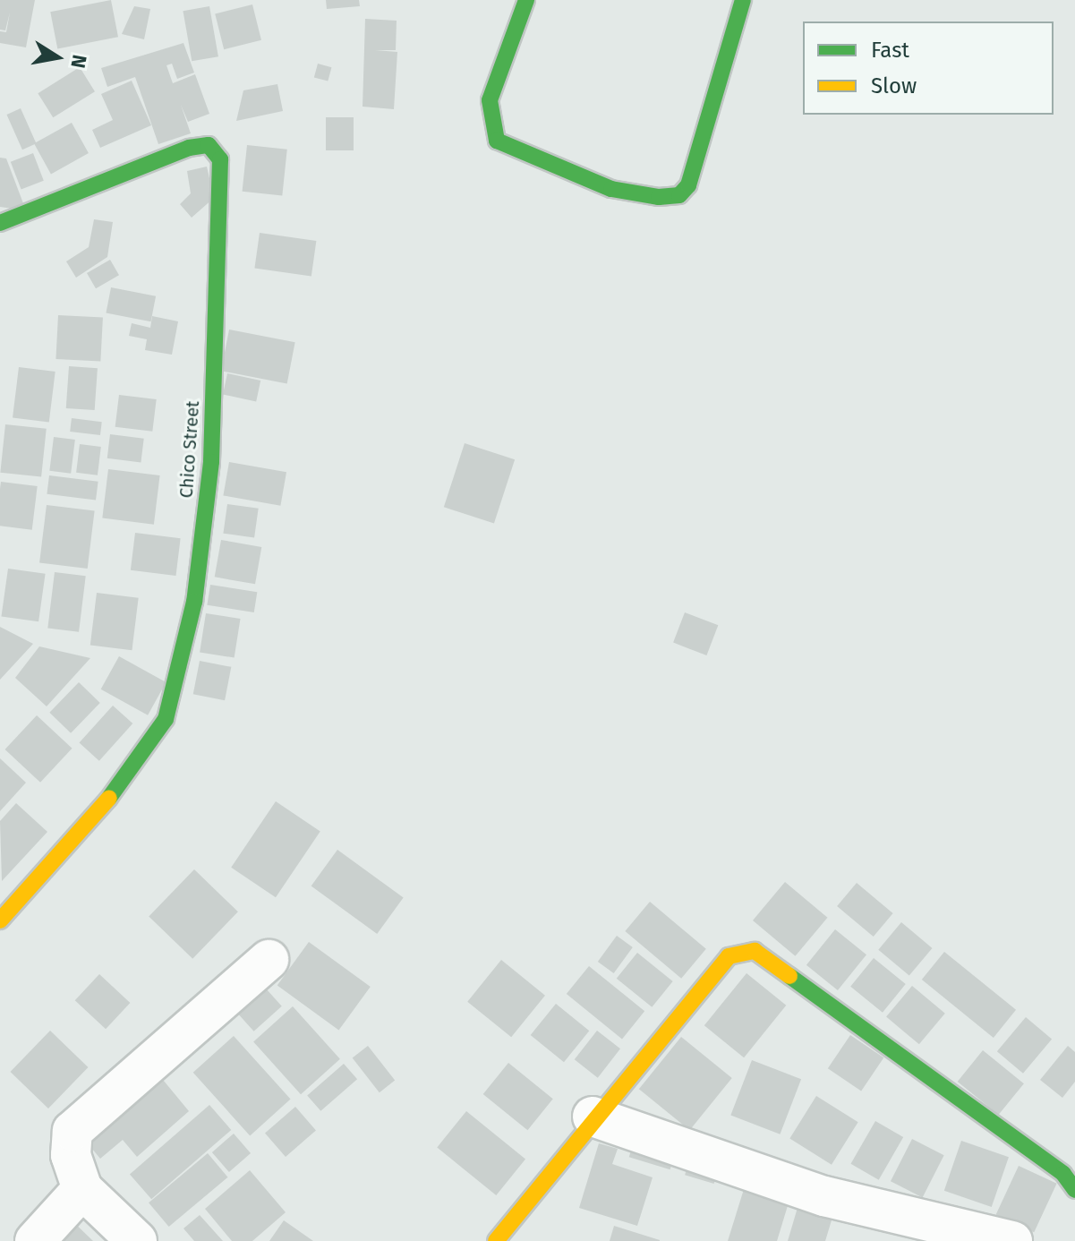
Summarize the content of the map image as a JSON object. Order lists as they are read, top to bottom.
{
  "streets": {
    "street": ["Chico Street"]
  },
  "legend": ["Fast", "Slow"],
  "north": "right"
}
